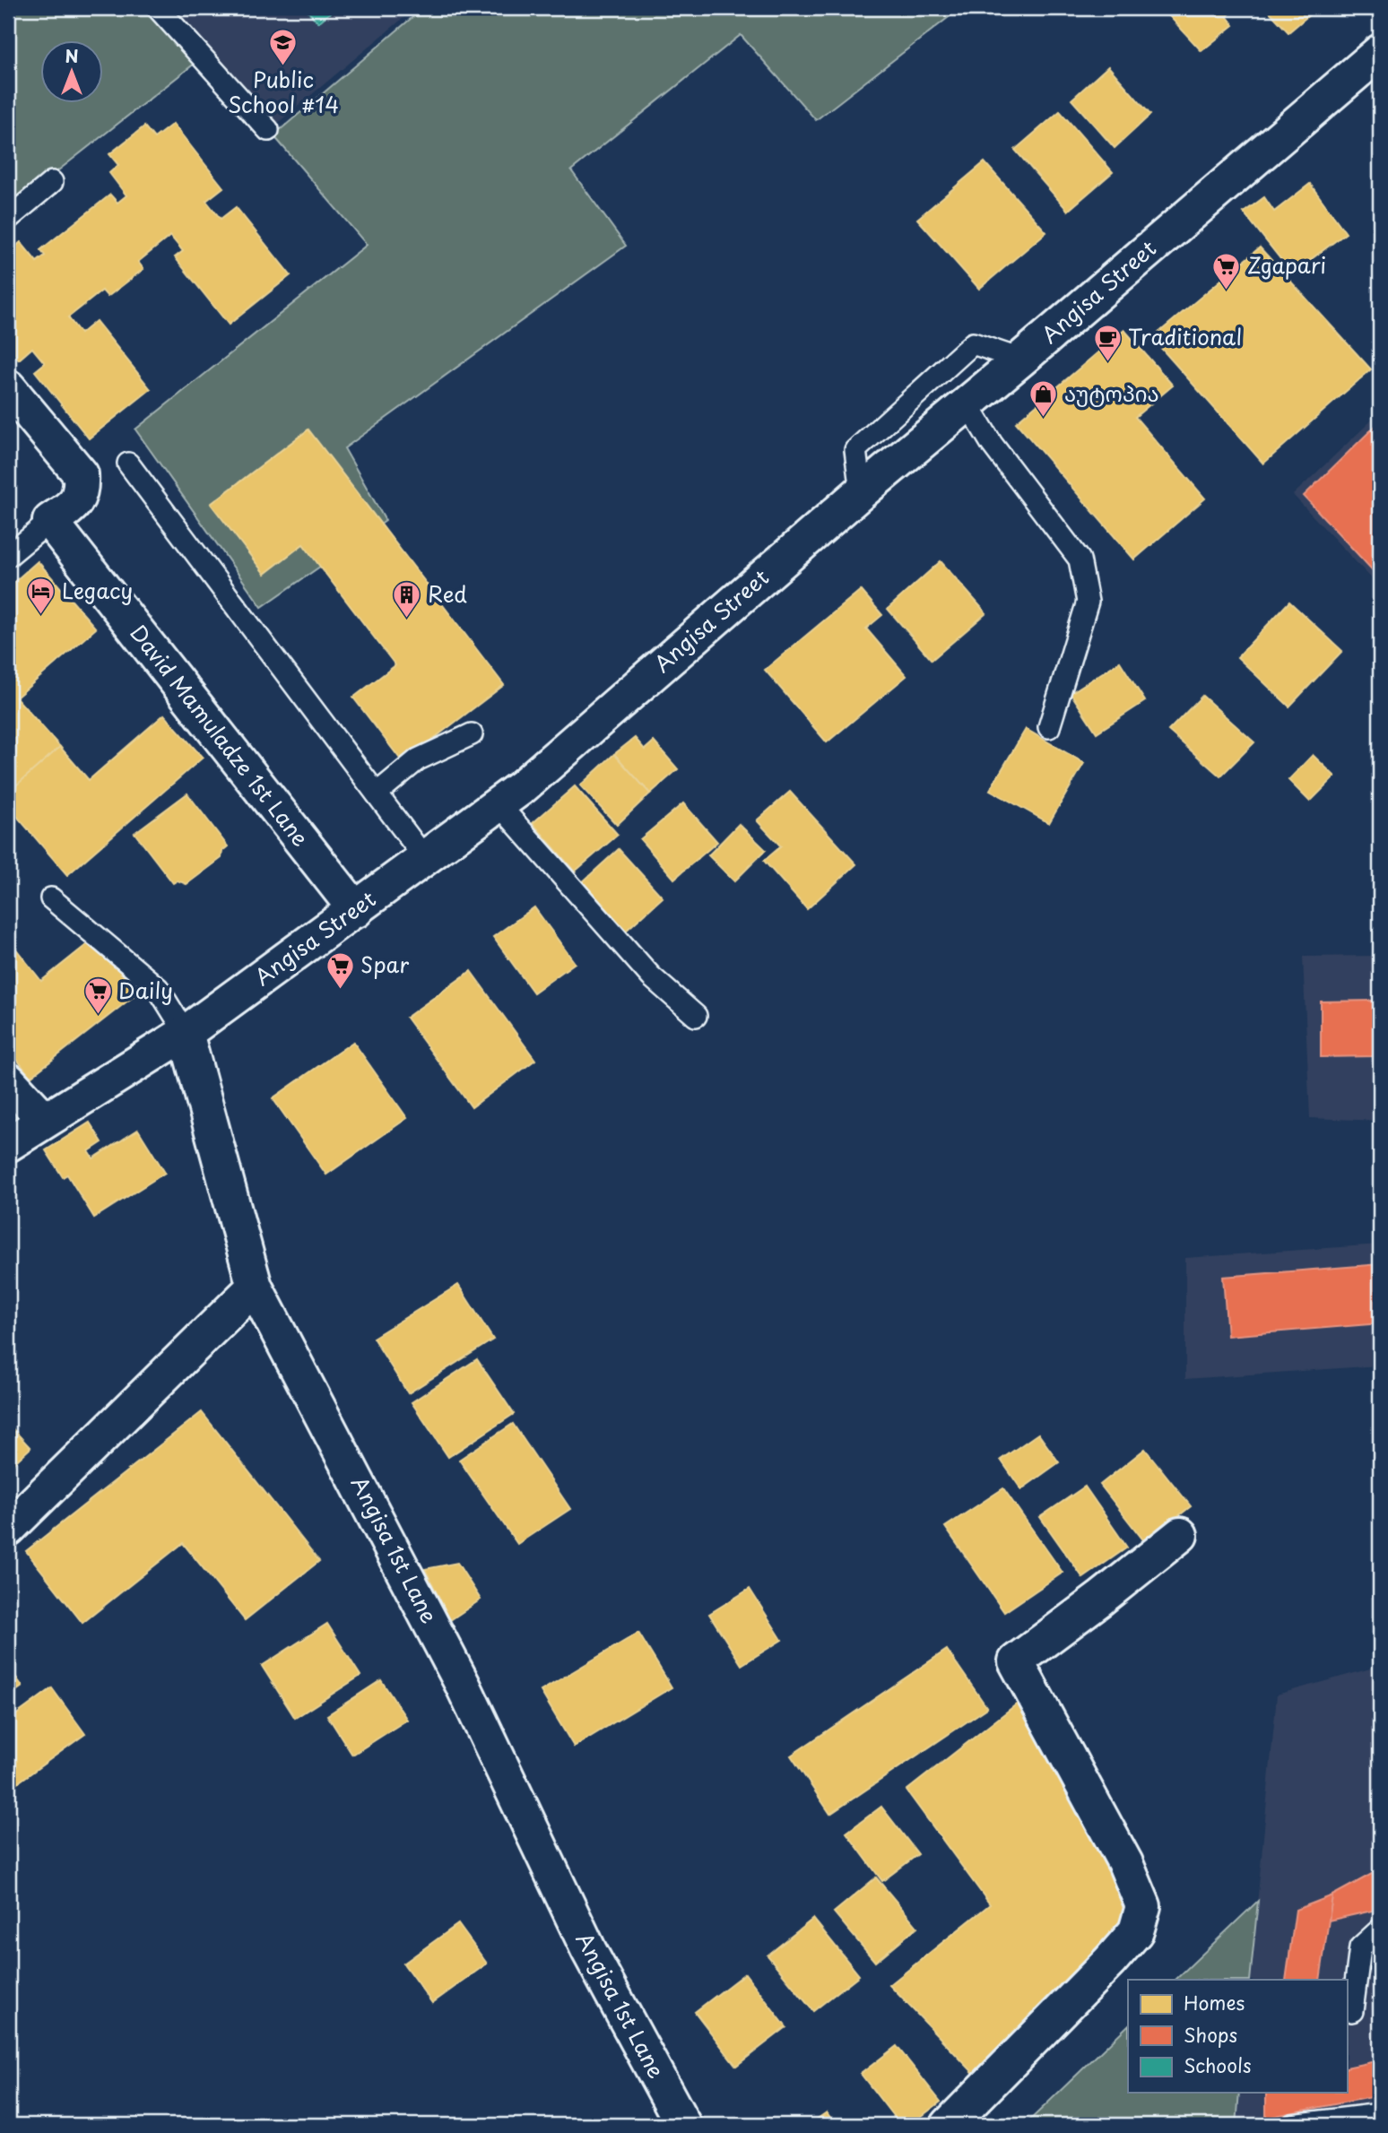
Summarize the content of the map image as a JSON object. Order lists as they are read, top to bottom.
{
  "streets": {
    "street": ["Angisa Street", "David Mamuladze 1st Lane", "Angisa 1st Lane"]
  },
  "crossings": [
    ["Angisa Street", "David Mamuladze 1st Lane"],
    ["Angisa Street", "Angisa 1st Lane"]
  ],
  "places": {
    "school or university": ["Public School #14"],
    "supermarket": ["Zgapari", "Spar", "Daily"],
    "cafe": ["Traditional"],
    "shop": ["აუტოპია"],
    "hotel": ["Legacy"],
    "building": ["Red"]
  },
  "legend": ["Homes", "Shops", "Schools"],
  "north": "top"
}
